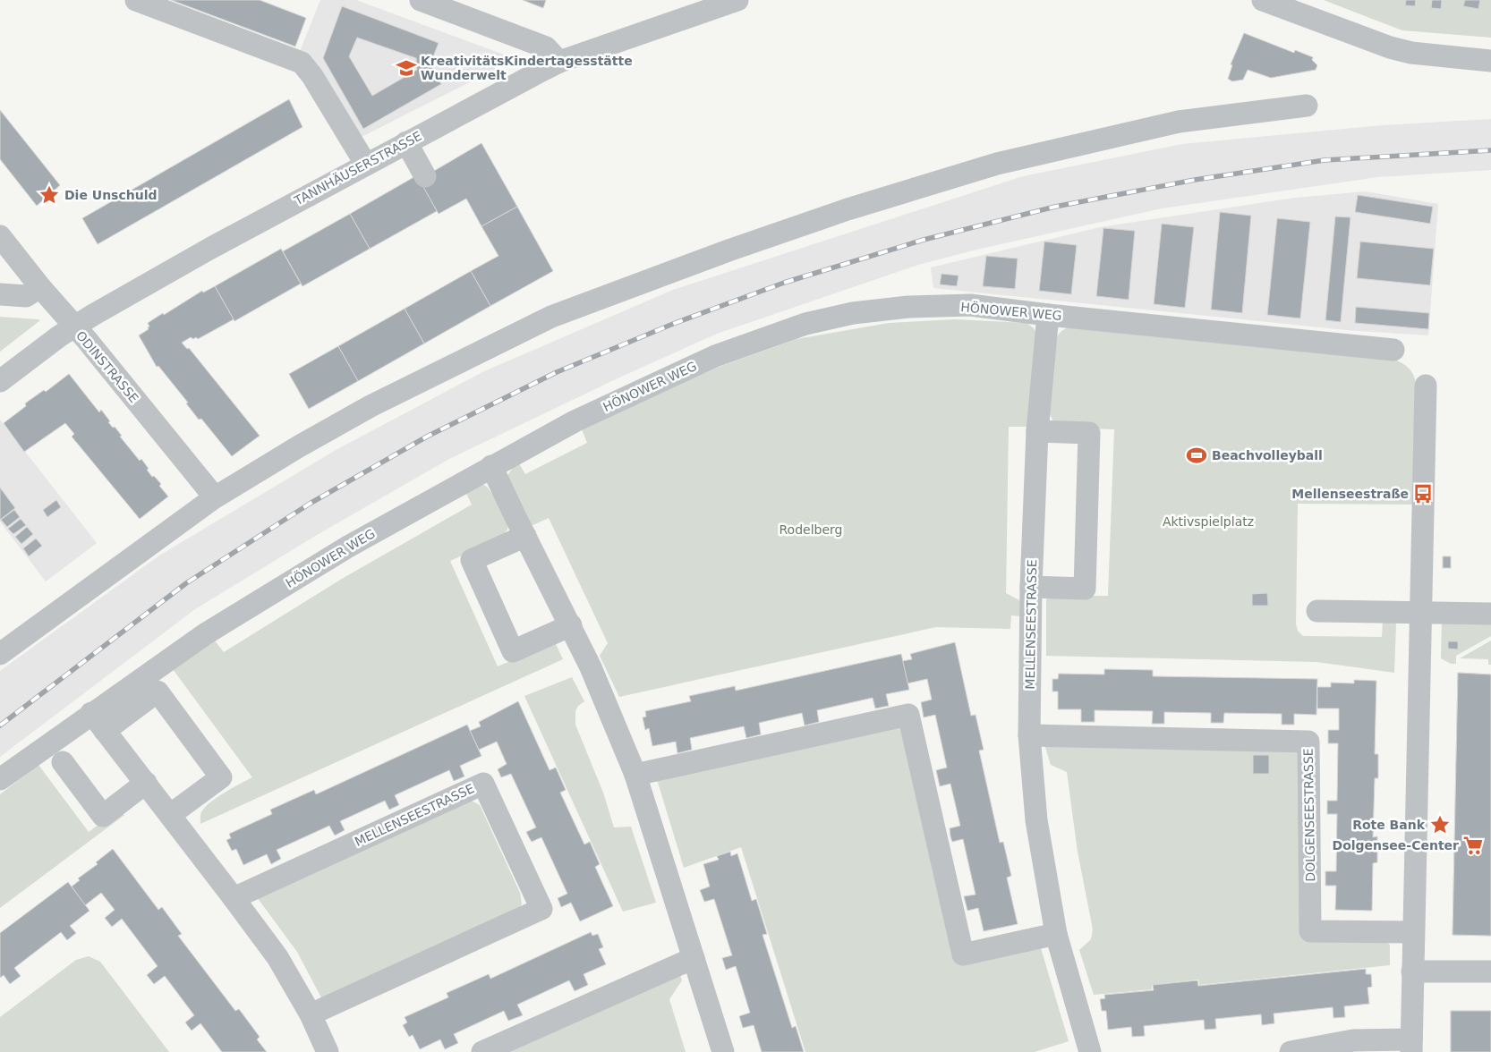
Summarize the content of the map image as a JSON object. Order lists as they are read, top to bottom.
{
  "streets": {
    "street": [
      "TANNHÄUSERSTRASSE",
      "HÖNOWER WEG",
      "ODINSTRASSE",
      "MELLENSEESTRASSE",
      "DOLGENSEESTRASSE"
    ]
  },
  "crossings": [
    ["TANNHÄUSERSTRASSE", "ODINSTRASSE"],
    ["HÖNOWER WEG", "MELLENSEESTRASSE"],
    ["MELLENSEESTRASSE", "DOLGENSEESTRASSE"]
  ],
  "parks": ["Aktivspielplatz", "Rodelberg"],
  "places": {
    "school or university": ["KreativitätsKindertagesstätte Wunderwelt"],
    "place": ["Die Unschuld", "Rote Bank"],
    "sports": ["Beachvolleyball"],
    "bus stop": ["Mellenseestraße"],
    "supermarket": ["Dolgensee-Center"]
  }
}
